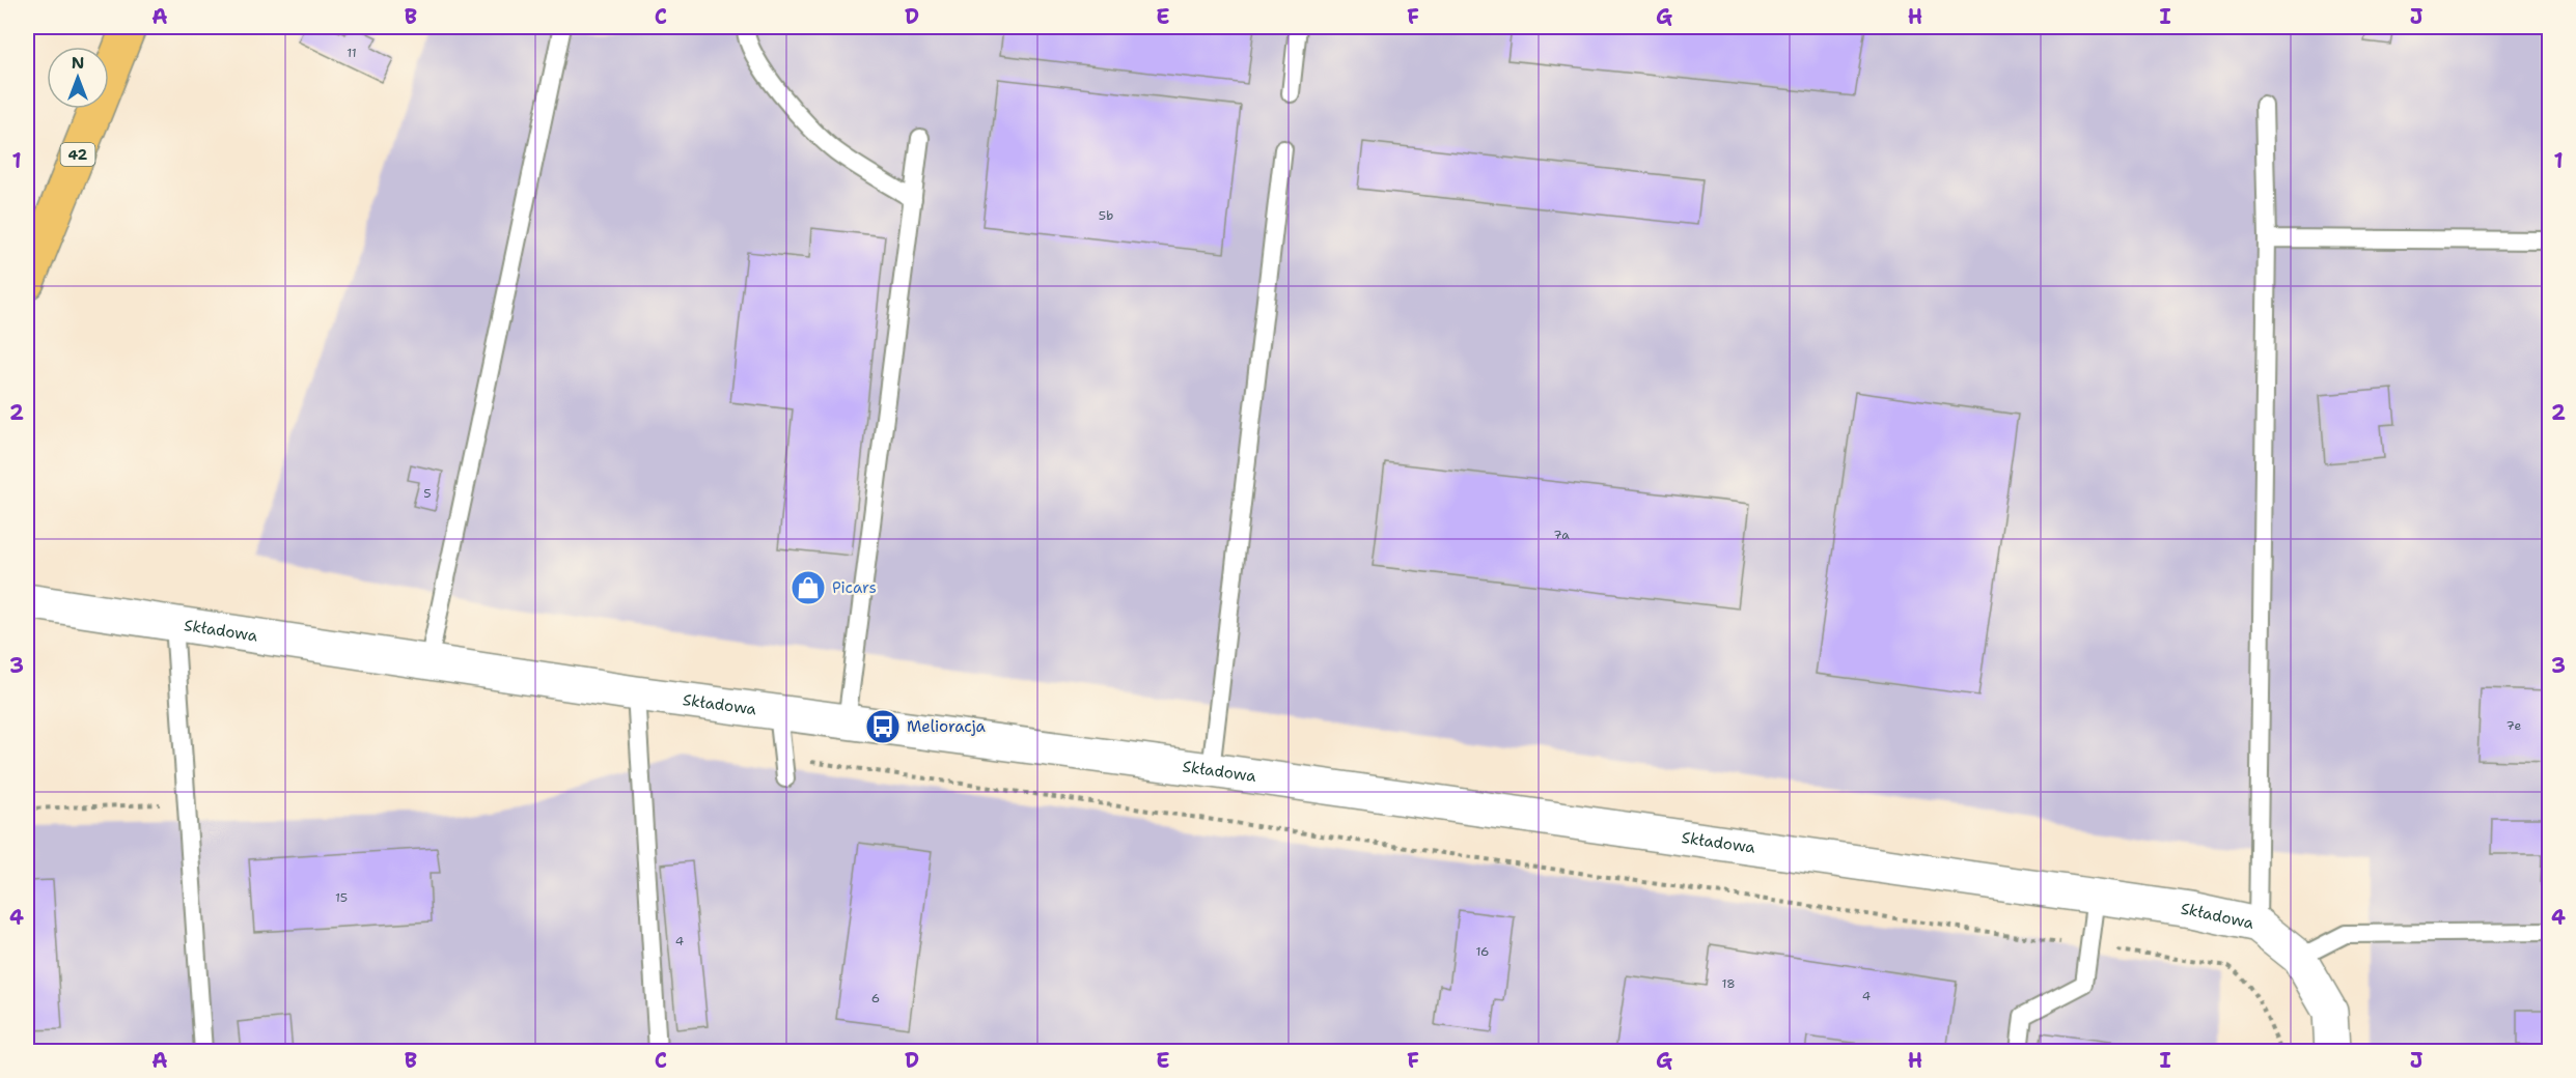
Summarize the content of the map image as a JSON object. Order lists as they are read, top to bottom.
{
  "streets": {
    "main road": ["42"],
    "street": ["Składowa"]
  },
  "places": {
    "shop": ["Picars"],
    "bus stop": ["Melioracja"]
  },
  "house_numbers": [
    "11",
    "5b",
    "5",
    "7a",
    "7e",
    "15",
    "4",
    "16",
    "18",
    "4",
    "6"
  ],
  "north": "top",
  "grid": {
    "columns": [
      "A",
      "B",
      "C",
      "D",
      "E",
      "F",
      "G",
      "H",
      "I",
      "J"
    ],
    "rows": [
      "1",
      "2",
      "3",
      "4"
    ]
  }
}
